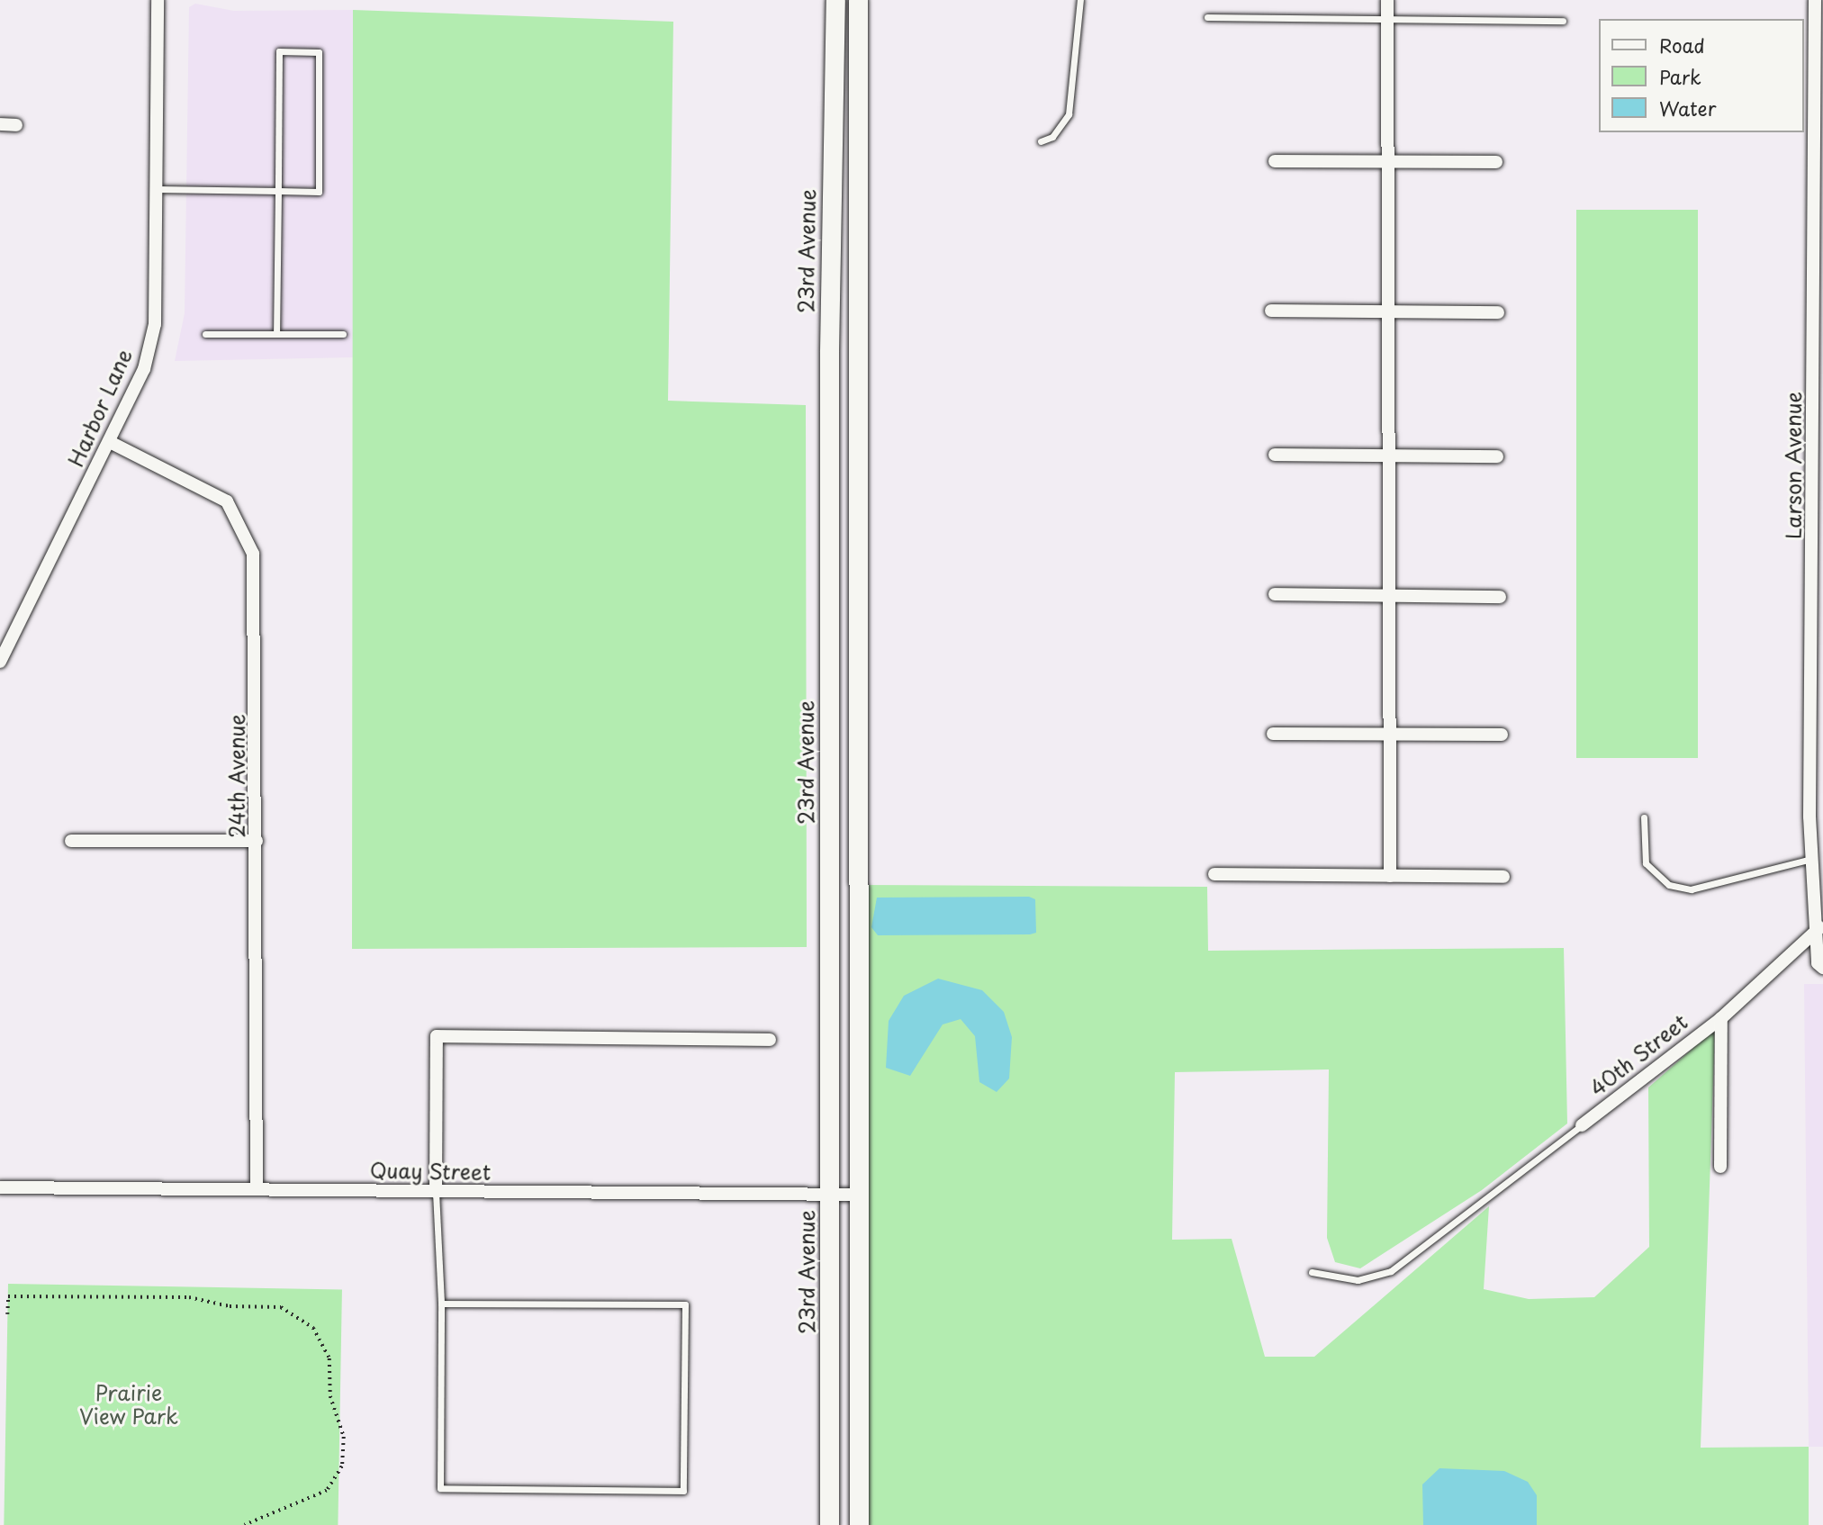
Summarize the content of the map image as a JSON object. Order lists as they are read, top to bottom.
{
  "streets": {
    "main road": ["23rd Avenue"],
    "street": [
      "Harbor Lane",
      "Larson Avenue",
      "24th Avenue",
      "40th Street",
      "Quay Street"
    ]
  },
  "crossings": [
    ["23rd Avenue", "Quay Street"],
    ["Harbor Lane", "24th Avenue"],
    ["Larson Avenue", "40th Street"],
    ["24th Avenue", "Quay Street"]
  ],
  "parks": ["Prairie View Park"],
  "legend": ["Road", "Park", "Water"]
}
